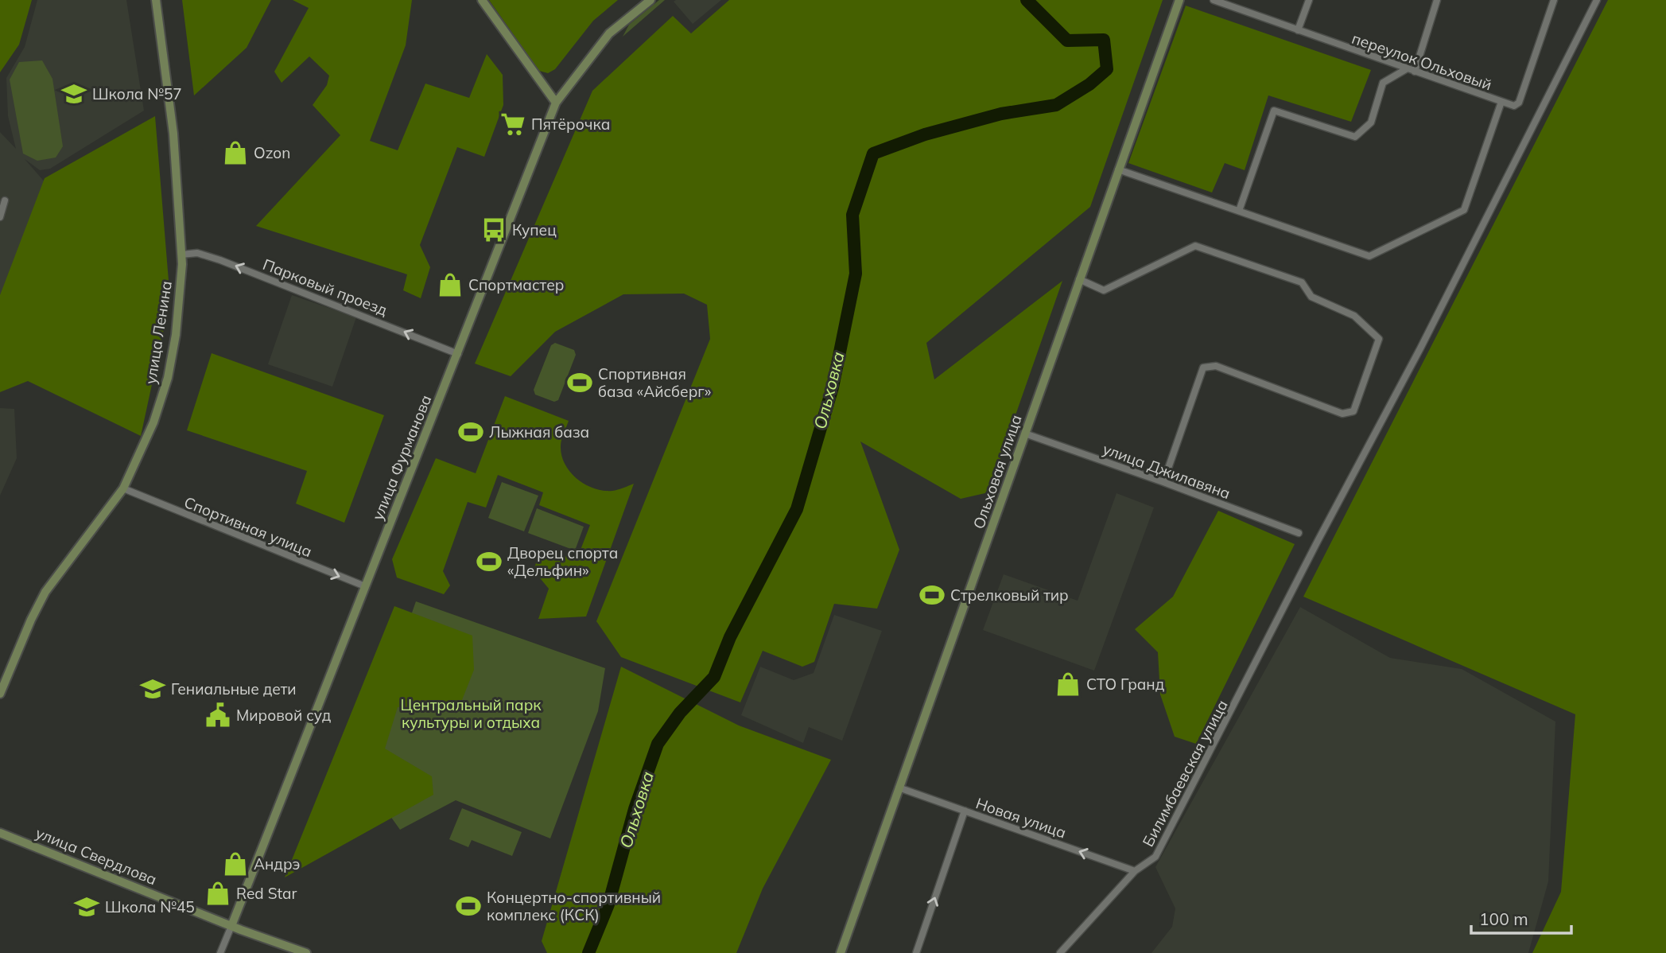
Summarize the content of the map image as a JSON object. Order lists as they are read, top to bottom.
{
  "streets": {
    "main road": [
      "улица Ленина",
      "улица Фурманова",
      "Ольховая улица",
      "улица Свердлова"
    ],
    "street": [
      "переулок Ольховый",
      "Парковый проезд",
      "улица Джилавяна",
      "Спортивная улица",
      "Билимбаевская улица",
      "Новая улица"
    ]
  },
  "crossings": [
    ["Парковый проезд", "улица Ленина"],
    ["Парковый проезд", "улица Фурманова"],
    ["улица Ленина", "Спортивная улица"],
    ["улица Фурманова", "Спортивная улица"],
    ["улица Фурманова", "улица Свердлова"],
    ["улица Джилавяна", "Ольховая улица"],
    ["Ольховая улица", "Новая улица"],
    ["Билимбаевская улица", "Новая улица"]
  ],
  "one_way": ["Парковый проезд", "Спортивная улица", "Новая улица"],
  "water": ["Ольховка"],
  "parks": ["Центральный парк культуры и отдыха"],
  "places": {
    "school or university": ["Школа №57", "Гениальные дети", "Школа №45"],
    "supermarket": ["Пятёрочка"],
    "shop": [
      "Ozon",
      "Спортмастер",
      "СТО Гранд",
      "Андрэ",
      "Red Star"
    ],
    "bus stop": ["Купец"],
    "sports": [
      "Спортивная база «Айсберг»",
      "Лыжная база",
      "Дворец спорта «Дельфин»",
      "Стрелковый тир",
      "Концертно-спортивный комплекс (КСК)"
    ],
    "public building": ["Мировой суд"]
  },
  "scale_bar": "100 m"
}
